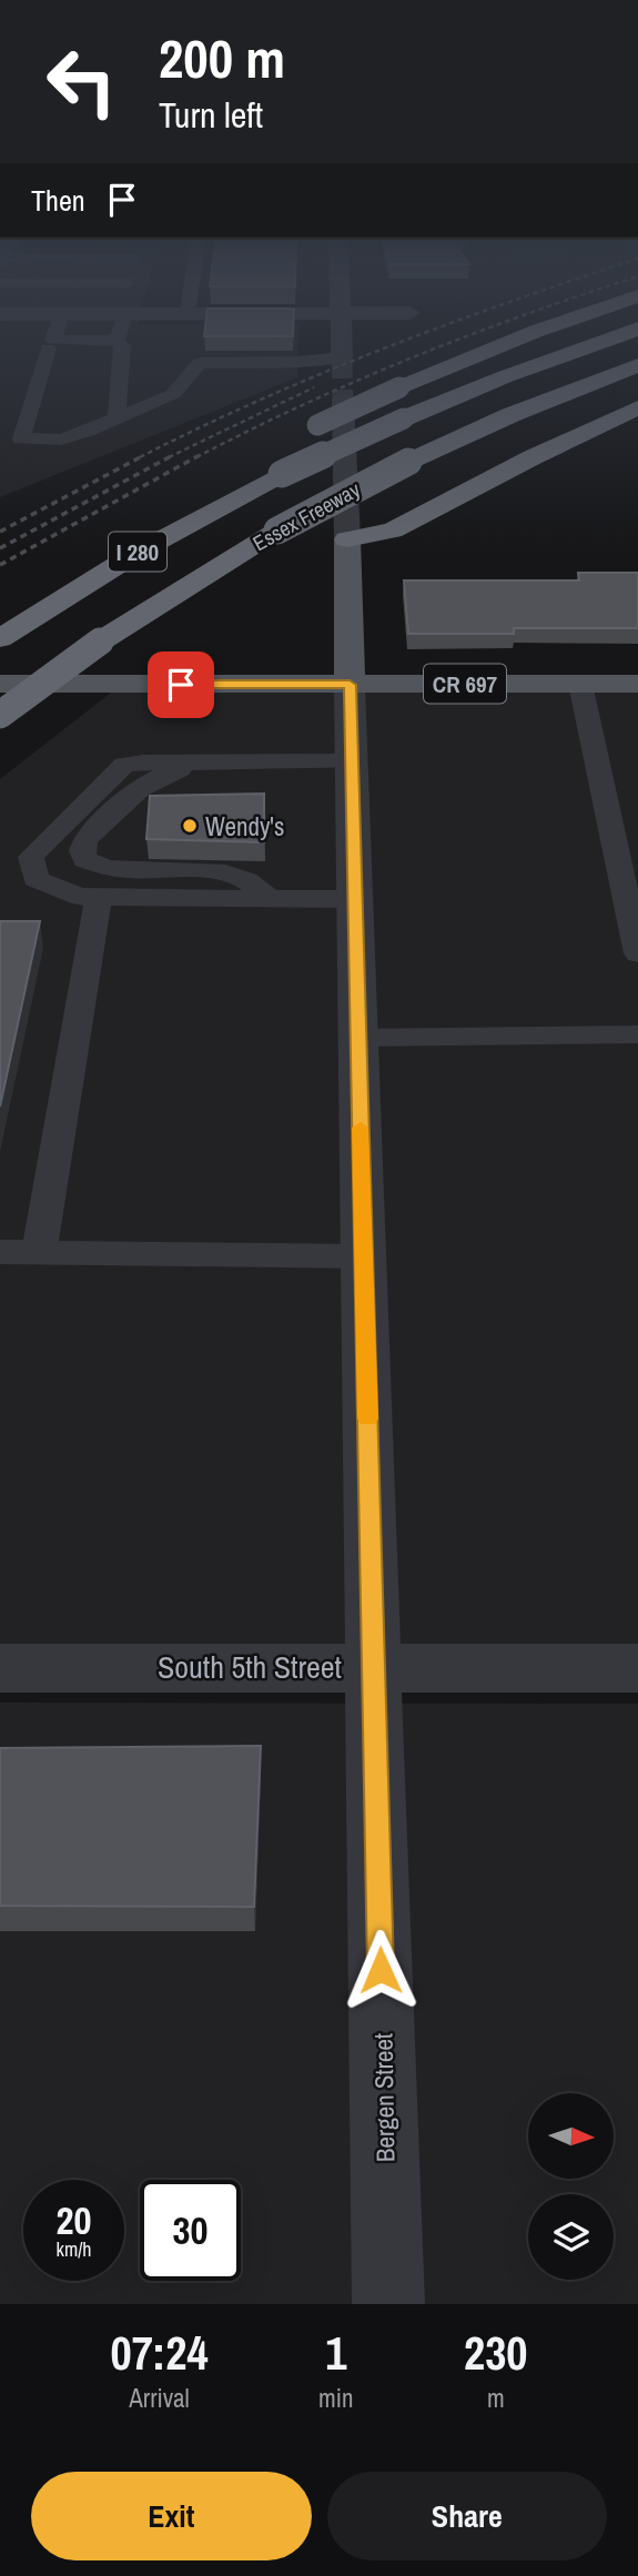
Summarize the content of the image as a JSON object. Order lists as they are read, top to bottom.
{
  "streets": {
    "highway": ["Essex Freeway", "I 280"],
    "main road": ["CR 697", "Bergen Street"],
    "street": ["South 5th Street"]
  },
  "crossings": [
    ["CR 697", "Bergen Street"],
    ["South 5th Street", "Bergen Street"]
  ],
  "places": ["Wendy's"],
  "north": "right",
  "page": {
    "turn": ["200 m", "Turn left"],
    "then": "Then",
    "speed": "20 km/h",
    "limit": "30",
    "eta": [
      "07:24",
      "Arrival",
      "1",
      "min",
      "230",
      "m"
    ],
    "buttons": ["Exit", "Share"]
  }
}
